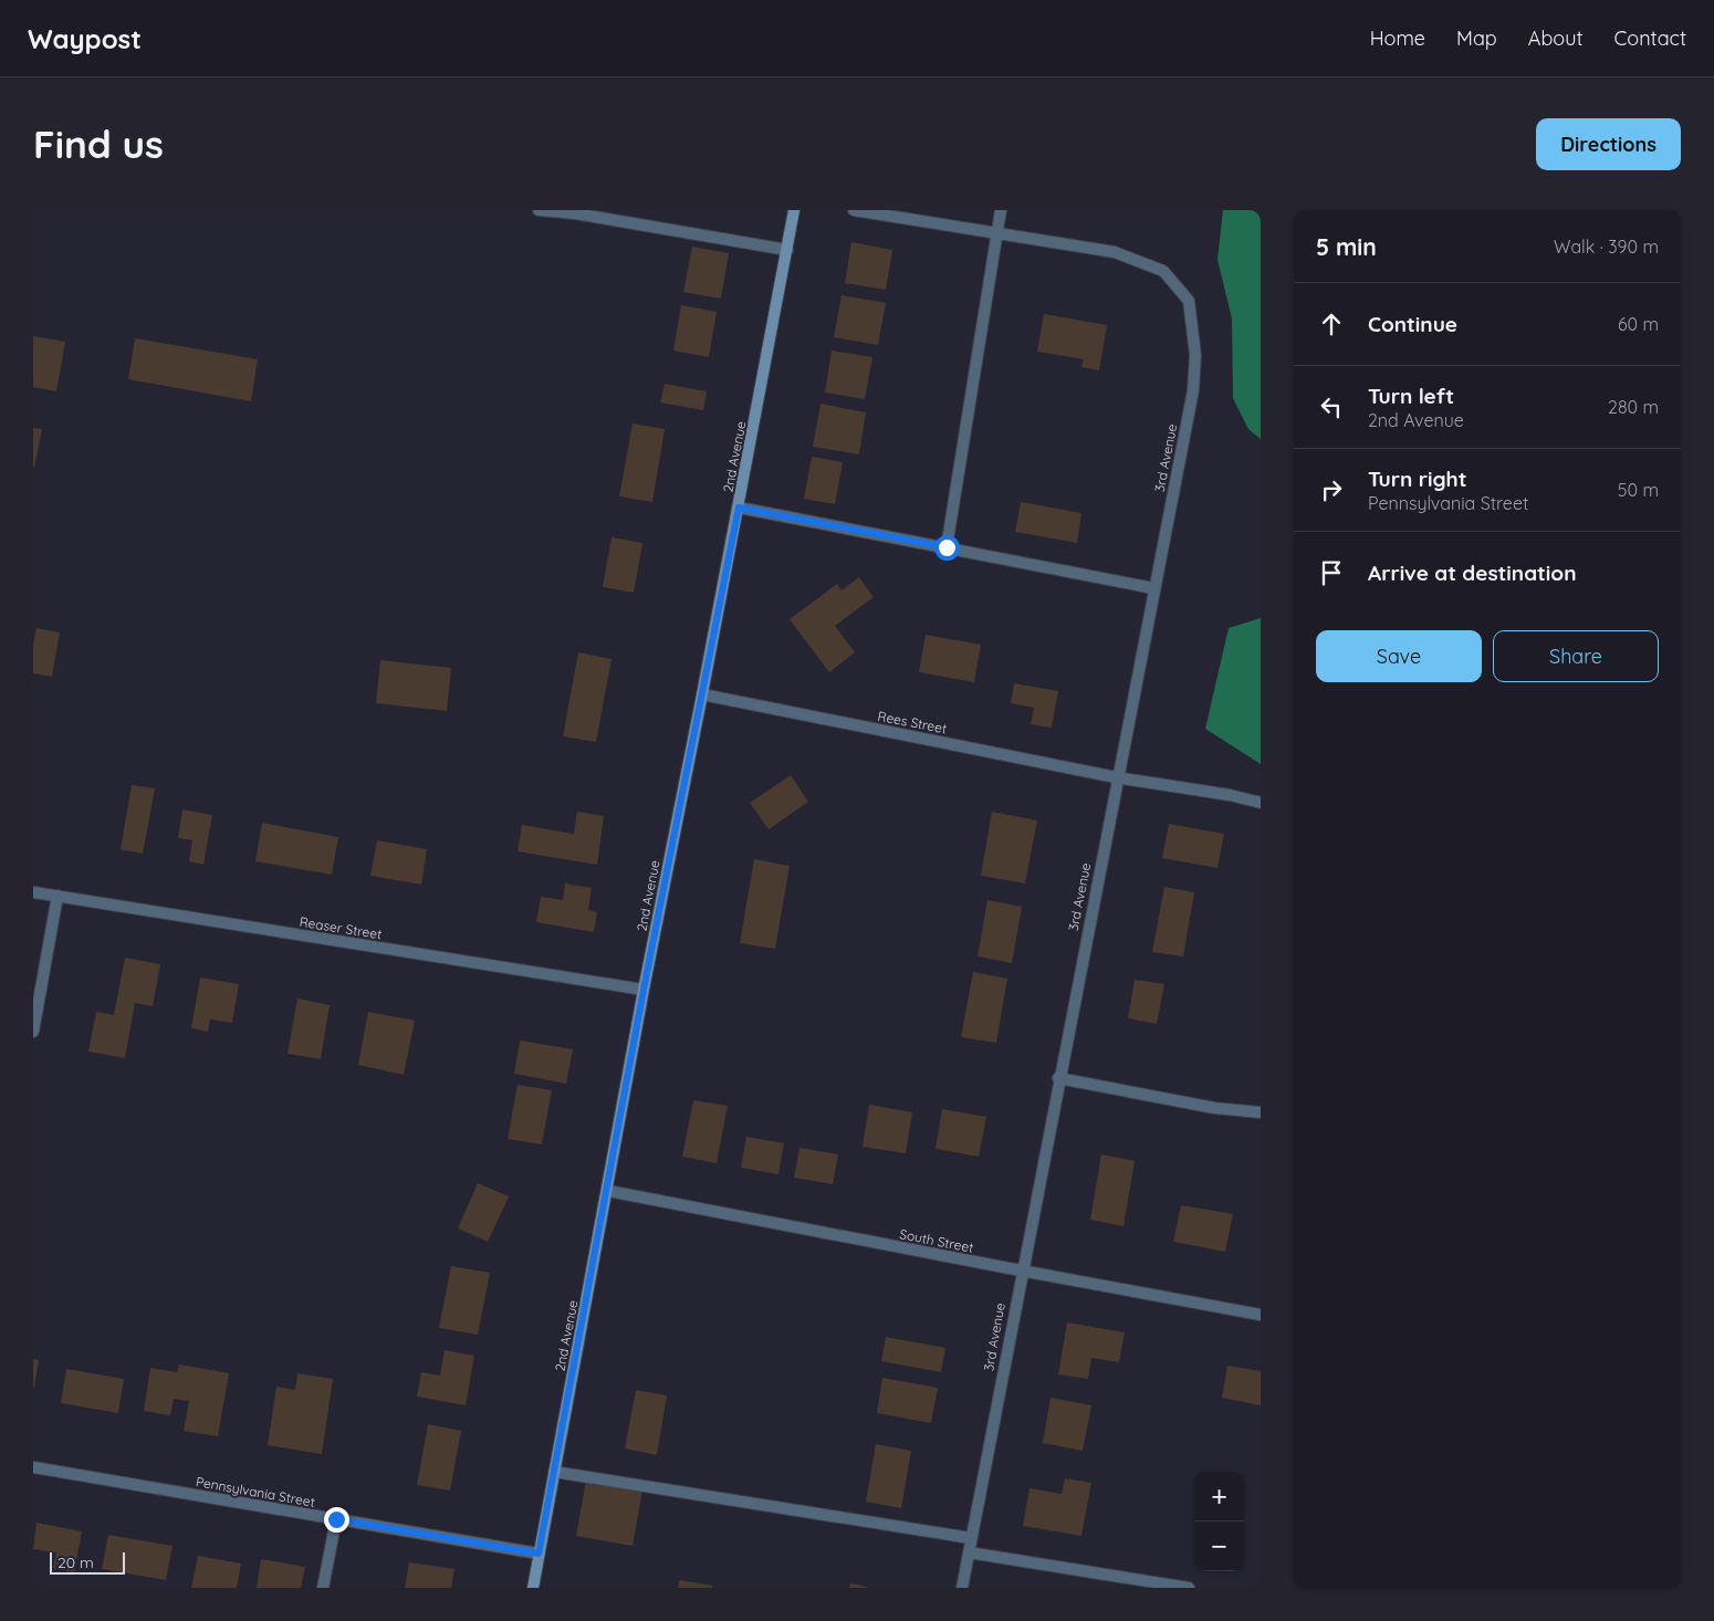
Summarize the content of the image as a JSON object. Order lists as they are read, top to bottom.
{
  "streets": {
    "street": [
      "2nd Avenue",
      "3rd Avenue",
      "Rees Street",
      "Reaser Street",
      "South Street",
      "Pennsylvania Street"
    ]
  },
  "crossings": [
    ["2nd Avenue", "Rees Street"],
    ["2nd Avenue", "Reaser Street"],
    ["2nd Avenue", "South Street"],
    ["2nd Avenue", "Pennsylvania Street"],
    ["3rd Avenue", "Rees Street"],
    ["3rd Avenue", "South Street"]
  ],
  "scale_bar": "20 m",
  "page": {
    "header": "Waypost",
    "nav": [
      "Home",
      "Map",
      "About",
      "Contact"
    ],
    "buttons": [
      "Directions",
      ["Save", "Share"]
    ],
    "title": "Find us",
    "heading": ["5 min", "Walk · 390 m"],
    "list": [
      ["Continue", "60 m"],
      ["Turn left", "2nd Avenue", "280 m"],
      ["Turn right", "Pennsylvania Street", "50 m"],
      "Arrive at destination"
    ],
    "map_buttons": ["+", "−"],
    "scale": "20 m"
  }
}
